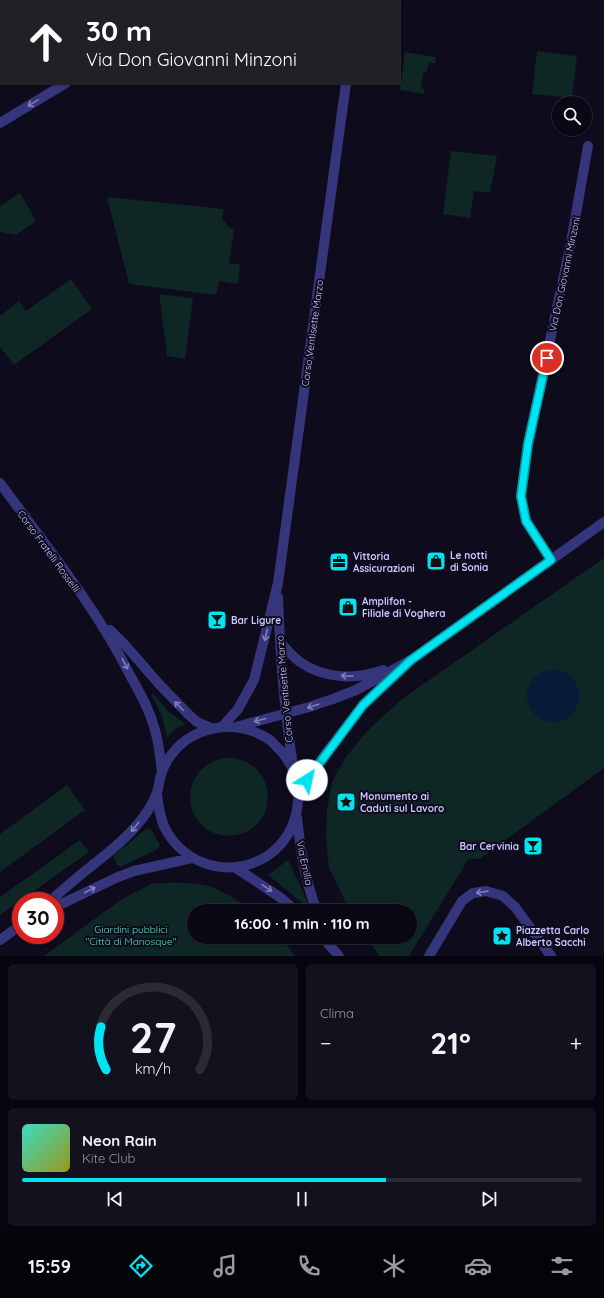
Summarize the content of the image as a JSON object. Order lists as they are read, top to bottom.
{
  "streets": {
    "street": [
      "Via Don Giovanni Minzoni",
      "Corso Ventisette Marzo",
      "Corso Fratelli Rosselli",
      "Via Emilia"
    ]
  },
  "crossings": [
    ["Corso Ventisette Marzo", "Corso Fratelli Rosselli"],
    ["Corso Ventisette Marzo", "Via Emilia"],
    ["Corso Fratelli Rosselli", "Via Emilia"]
  ],
  "parks": ["Giardini pubblici \"Città di Manosque\""],
  "places": {
    "shop": ["Le notti di Sonia", "Amplifon - Filiale di Voghera"],
    "office": ["Vittoria Assicurazioni"],
    "bar": ["Bar Ligure", "Bar Cervinia"],
    "place": ["Monumento ai Caduti sul Lavoro", "Piazzetta Carlo Alberto Sacchi"]
  },
  "page": {
    "turn": ["30 m", "Via Don Giovanni Minzoni"],
    "limit": "30",
    "trip": "16:00 · 1 min · 110 m",
    "tile": "Clima",
    "heat": ["−", "21°", "+"],
    "song": ["Neon Rain", "Kite Club"],
    "tabs": "15:59",
    "gauge": ["27", "km/h"]
  }
}
